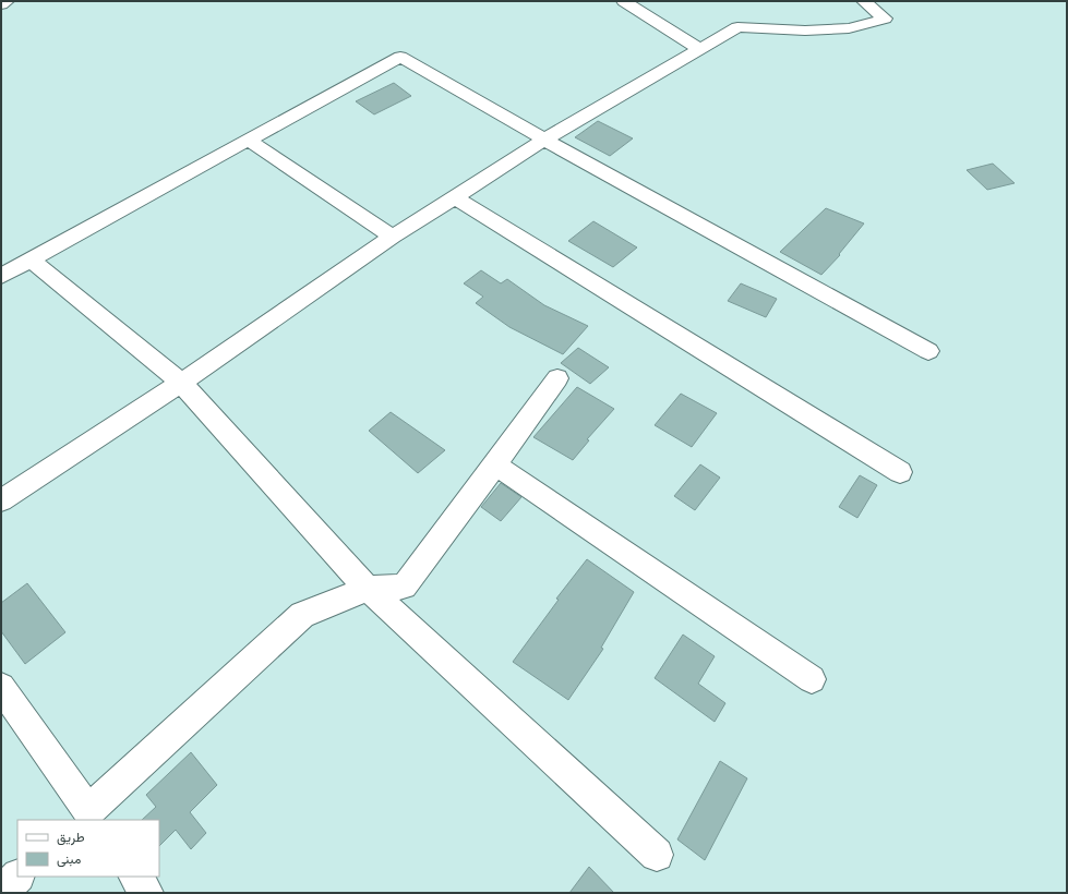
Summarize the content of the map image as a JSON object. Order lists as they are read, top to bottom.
{
  "legend": ["طريق", "مبنى"]
}
